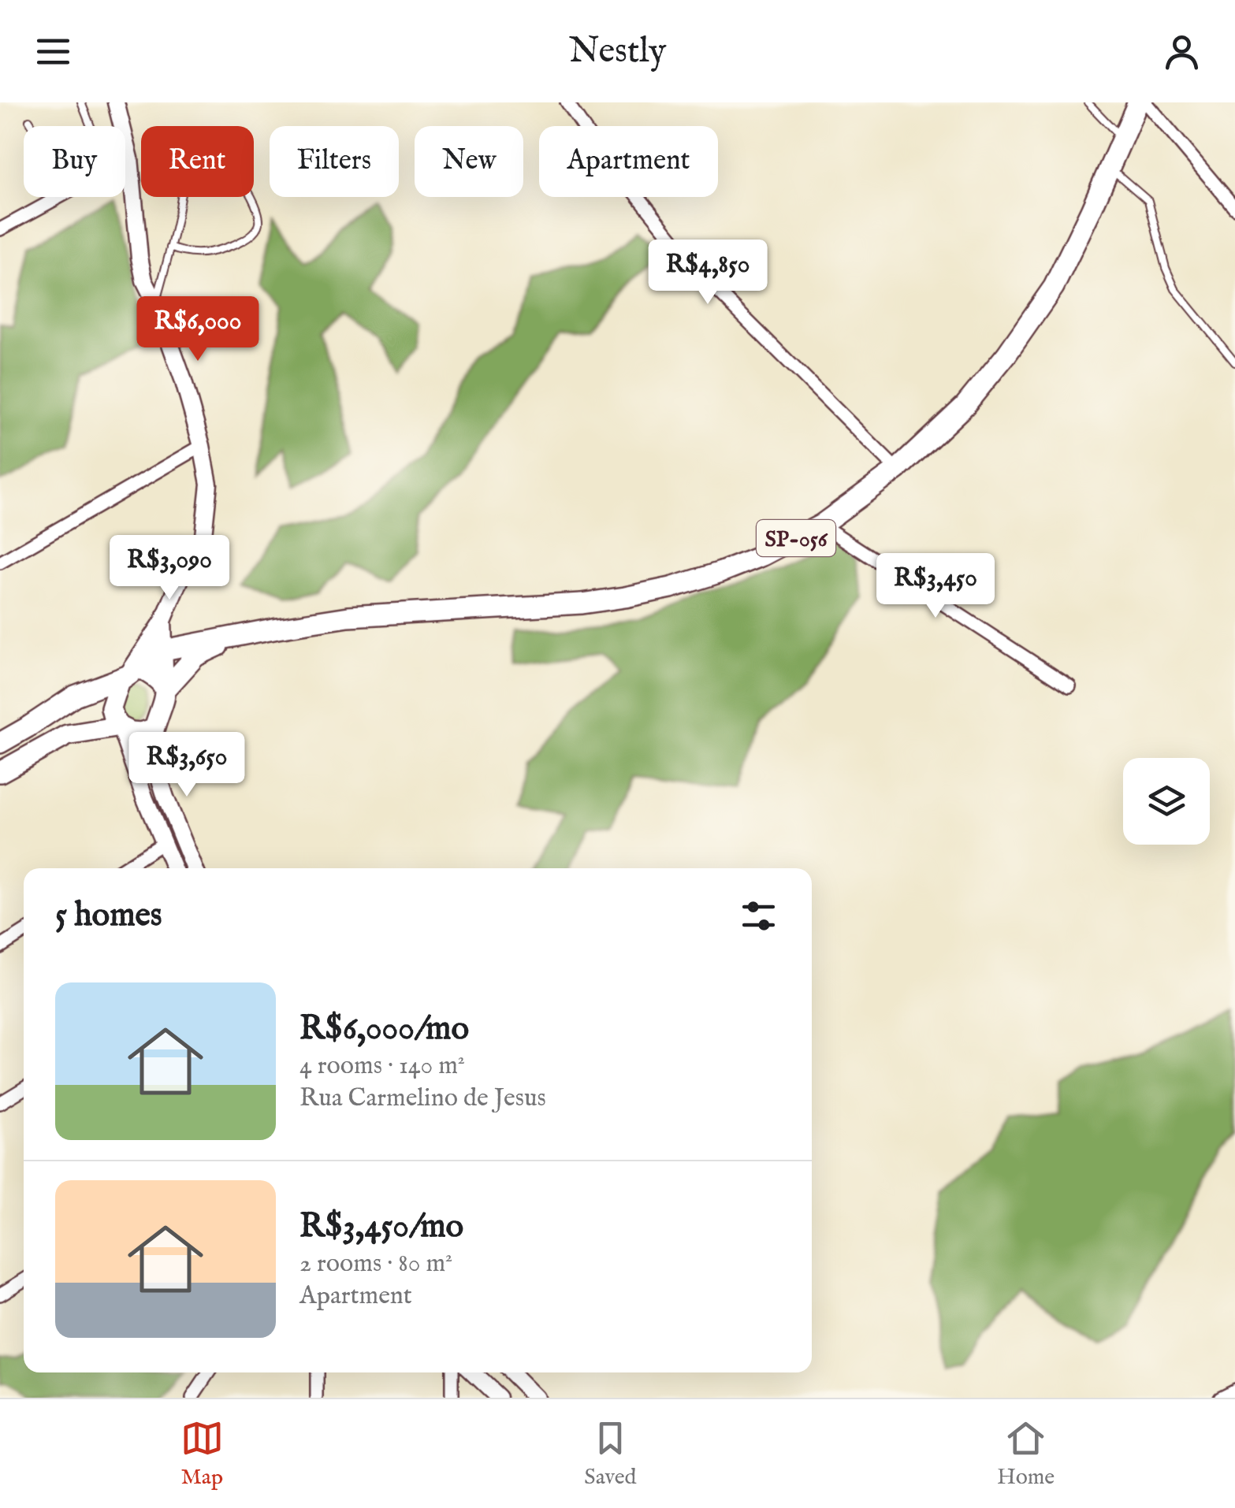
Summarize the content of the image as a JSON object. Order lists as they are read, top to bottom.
{
  "streets": {
    "main road": ["SP-056"]
  },
  "page": {
    "header": "Nestly",
    "chip": [
      "Buy",
      "Rent",
      "Filters",
      "New",
      "Apartment"
    ],
    "price": [
      "R$4,850",
      "R$6,000",
      "R$3,090",
      "R$3,450",
      "R$3,650"
    ],
    "heading": "5 homes",
    "list": [
      {
        "name": "R$6,000/mo",
        "note": "4 rooms · 140 m² · Rua Carmelino de Jesus"
      },
      {
        "name": "R$3,450/mo",
        "note": "2 rooms · 80 m² · Apartment"
      }
    ],
    "tabs": ["Map", "Saved", "Home"]
  }
}
